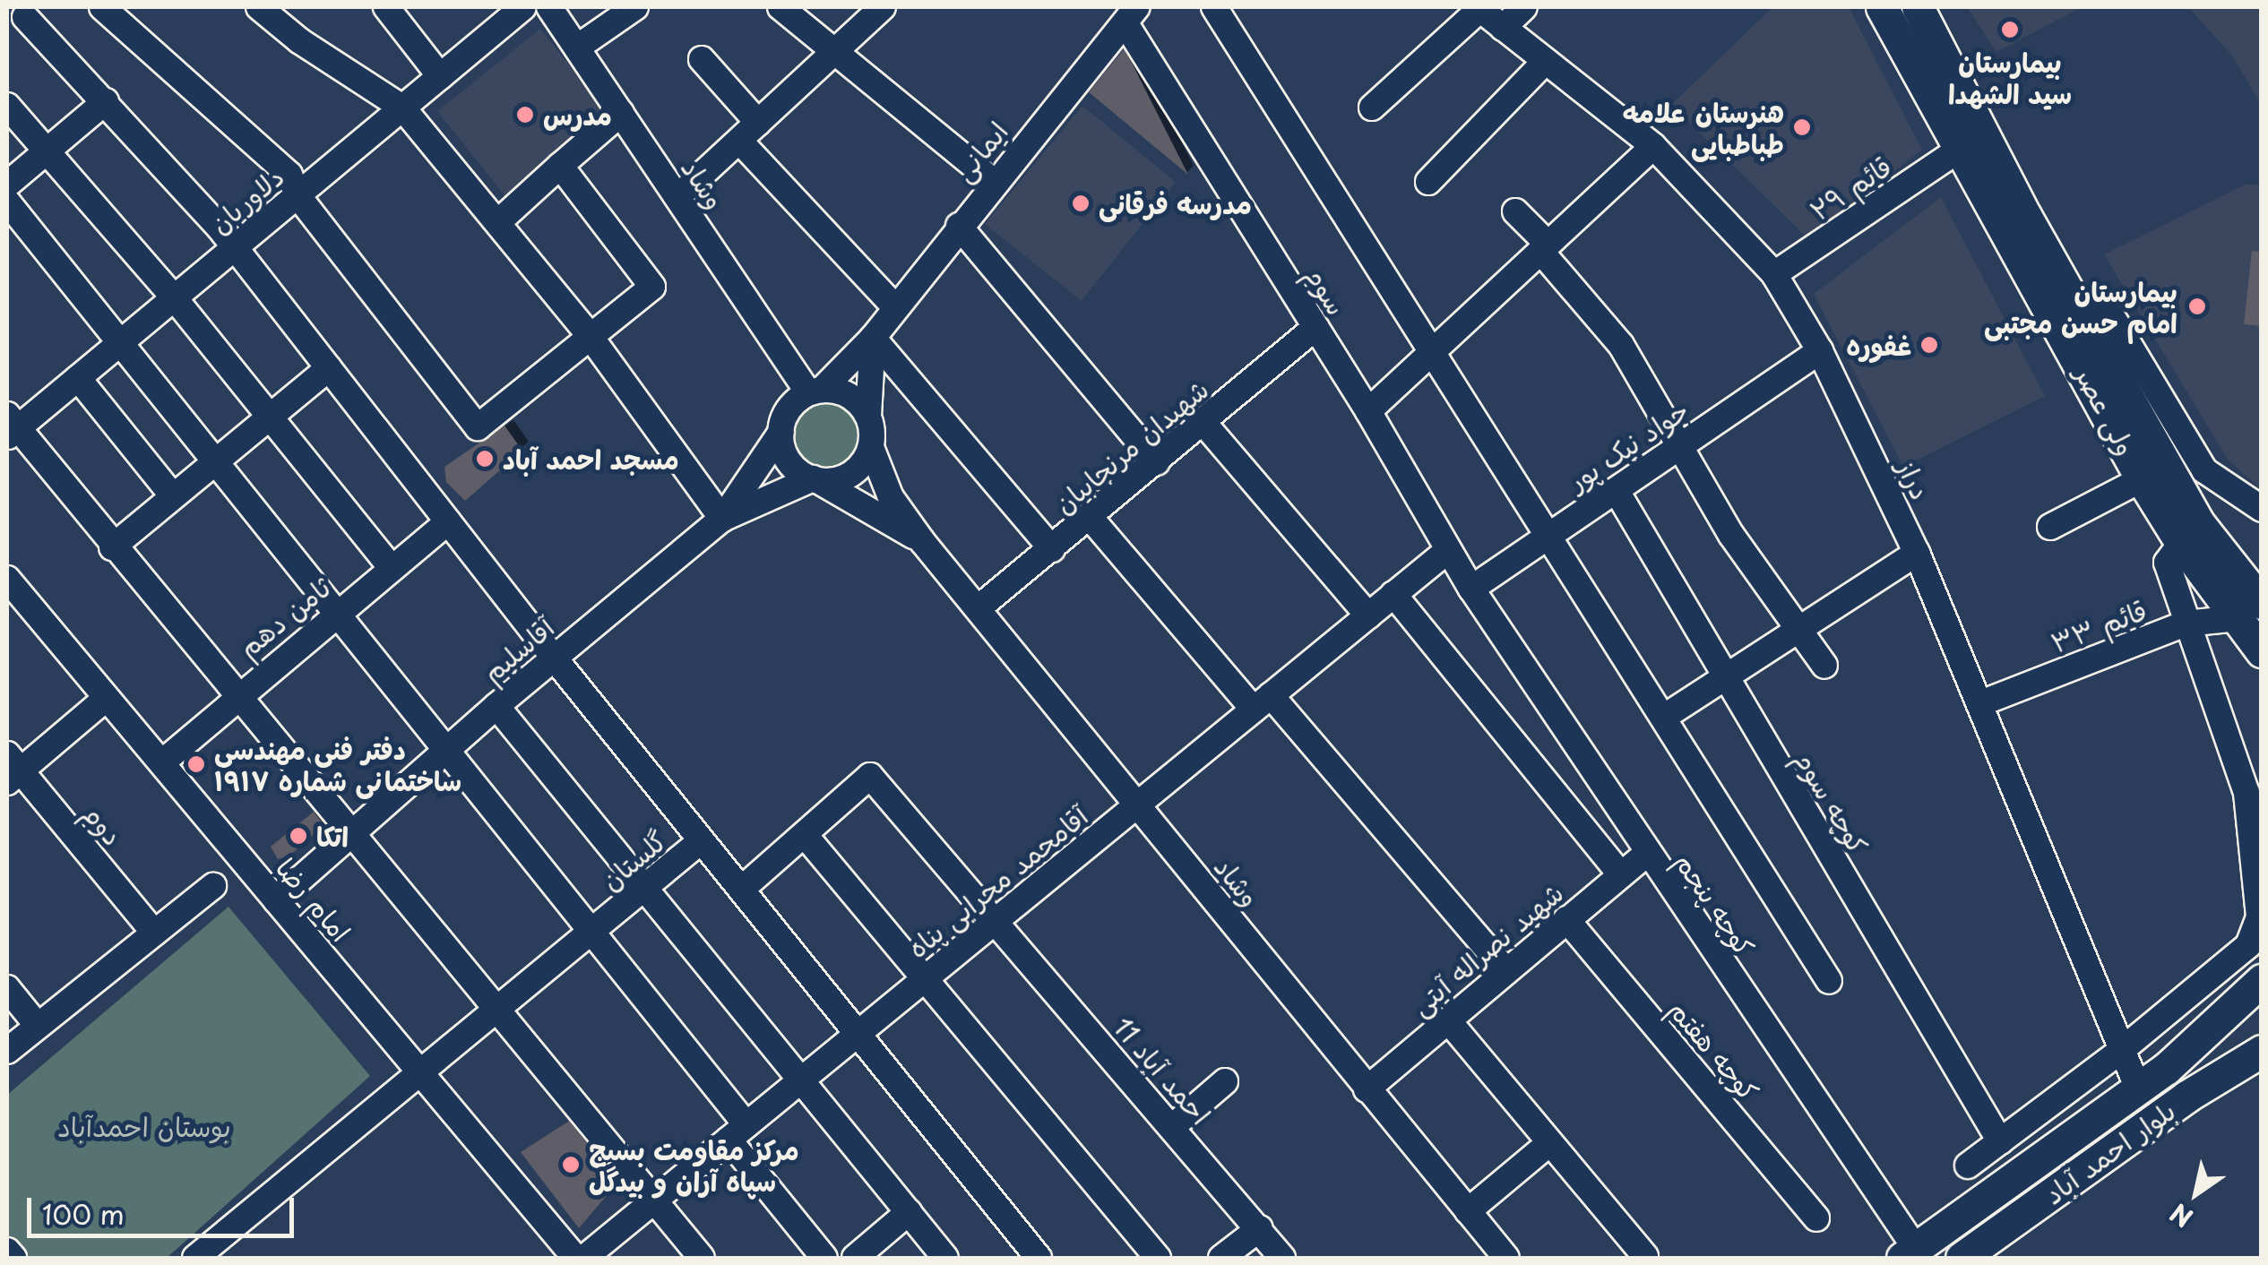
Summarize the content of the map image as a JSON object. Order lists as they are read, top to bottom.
{
  "streets": {
    "main road": ["ولی عصر", "بلوار احمد آباد"],
    "street": [
      "ایمانی",
      "وشاد",
      "قائم ۲۹",
      "دلاوریان",
      "سوم",
      "جواد نیک پور",
      "شهیدان مرنجابیان",
      "دراز",
      "ثامن دهم",
      "قائم ۳۳",
      "آقاسلیم",
      "کوچه سوم",
      "دوم",
      "گلستان",
      "آقامحمد محرابی پناه",
      "امام رضا",
      "کوچه پنجم",
      "شهید نصراله آیتی",
      "کوچه هفتم",
      "احمد آباد 11"
    ]
  },
  "crossings": [
    ["ایمانی", "وشاد"],
    ["ایمانی", "سوم"],
    ["ایمانی", "آقاسلیم"],
    ["وشاد", "شهیدان مرنجابیان"],
    ["وشاد", "آقاسلیم"],
    ["وشاد", "آقامحمد محرابی پناه"],
    ["وشاد", "شهید نصراله آیتی"],
    ["قائم ۲۹", "ولی عصر"],
    ["قائم ۲۹", "دراز"],
    ["سوم", "جواد نیک پور"],
    ["سوم", "شهیدان مرنجابیان"],
    ["سوم", "آقامحمد محرابی پناه"],
    ["سوم", "کوچه پنجم"],
    ["ولی عصر", "قائم ۳۳"],
    ["جواد نیک پور", "دراز"],
    ["جواد نیک پور", "کوچه سوم"],
    ["جواد نیک پور", "کوچه پنجم"],
    ["دراز", "قائم ۳۳"],
    ["دراز", "بلوار احمد آباد"],
    ["ثامن دهم", "امام رضا"],
    ["آقاسلیم", "گلستان"],
    ["آقاسلیم", "امام رضا"],
    ["گلستان", "امام رضا"],
    ["آقامحمد محرابی پناه", "احمد آباد 11"],
    ["کوچه پنجم", "شهید نصراله آیتی"],
    ["کوچه پنجم", "بلوار احمد آباد"],
    ["شهید نصراله آیتی", "کوچه هفتم"]
  ],
  "parks": ["بوستان احمدآباد"],
  "places": [
    "بیمارستان سید الشهدا",
    "مدرس",
    "هنرستان علامه طباطبایی",
    "مدرسه فرقانی",
    "بیمارستان امام حسن مجتبی",
    "غفوره",
    "مسجد احمد آباد",
    "دفتر فنی مهندسی ساختمانی شماره ۱۹۱۷",
    "اتکا",
    "مرکز مقاومت بسیج سپاه آران و بیدگل"
  ],
  "scale_bar": "100 m",
  "north": "bottom left"
}
